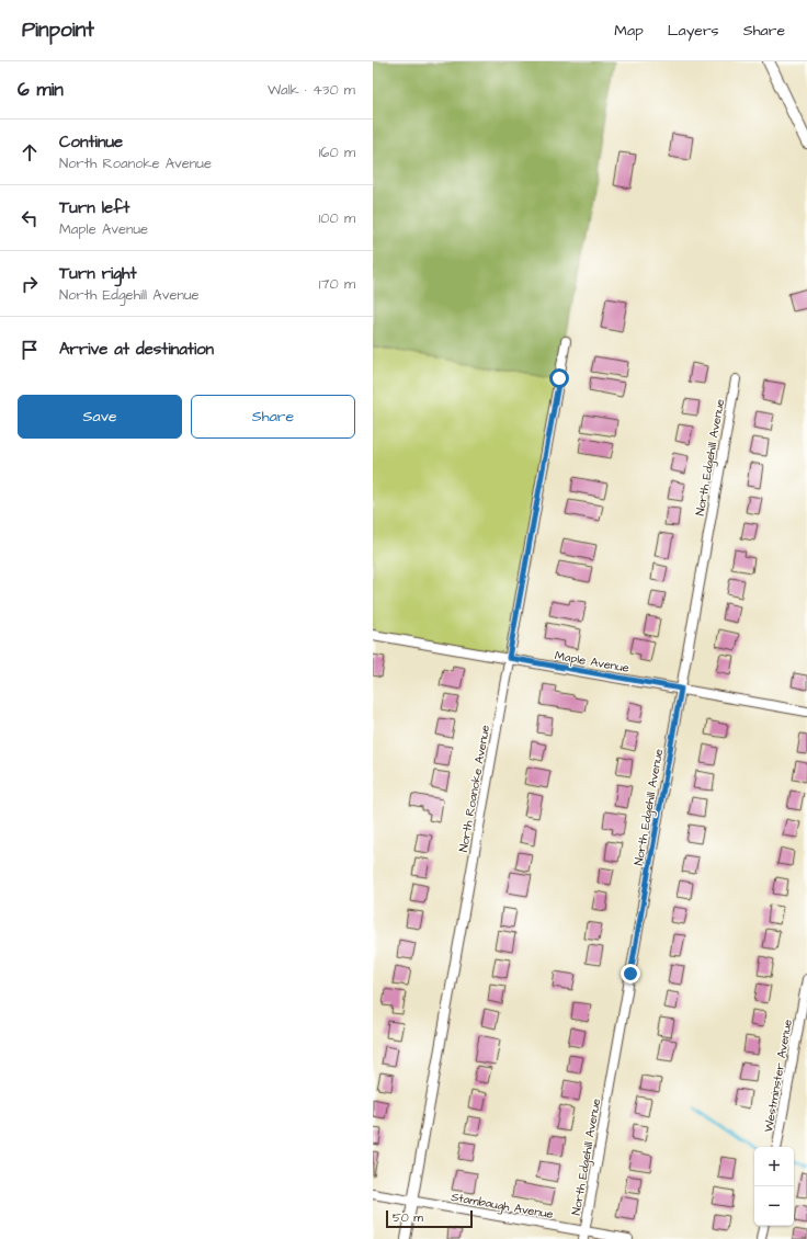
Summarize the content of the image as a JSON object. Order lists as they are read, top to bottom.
{
  "streets": {
    "street": [
      "North Edgehill Avenue",
      "Maple Avenue",
      "North Roanoke Avenue",
      "Westminster Avenue",
      "Stambaugh Avenue"
    ]
  },
  "crossings": [
    ["North Edgehill Avenue", "Maple Avenue"],
    ["North Edgehill Avenue", "Stambaugh Avenue"],
    ["Maple Avenue", "North Roanoke Avenue"],
    ["North Roanoke Avenue", "Stambaugh Avenue"]
  ],
  "scale_bar": "50 m",
  "page": {
    "header": "Pinpoint",
    "nav": ["Map", "Layers", "Share"],
    "heading": ["6 min", "Walk · 430 m"],
    "list": [
      ["Continue", "North Roanoke Avenue", "160 m"],
      ["Turn left", "Maple Avenue", "100 m"],
      ["Turn right", "North Edgehill Avenue", "170 m"],
      "Arrive at destination"
    ],
    "buttons": ["Save", "Share"],
    "map_buttons": ["+", "−"],
    "scale": "50 m"
  }
}
